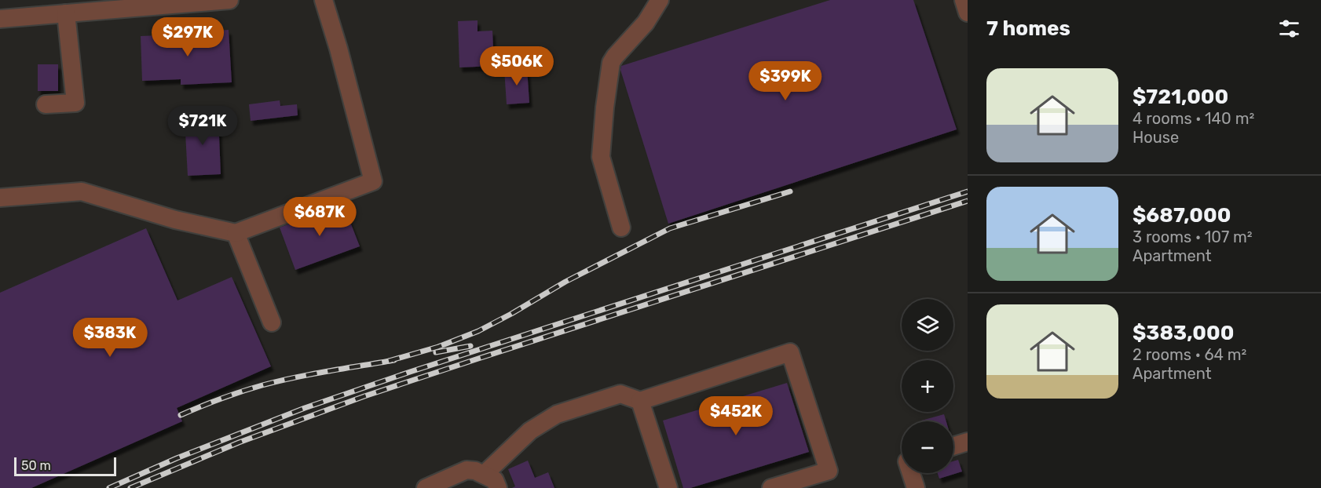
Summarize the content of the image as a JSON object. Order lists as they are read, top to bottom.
{
  "scale_bar": "50 m",
  "page": {
    "heading": "7 homes",
    "price": [
      "$297K",
      "$506K",
      "$399K",
      "$721K",
      "$687K",
      "$383K",
      "$452K"
    ],
    "list": [
      {
        "name": "$721,000",
        "note": "4 rooms · 140 m² · House"
      },
      {
        "name": "$687,000",
        "note": "3 rooms · 107 m² · Apartment"
      },
      {
        "name": "$383,000",
        "note": "2 rooms · 64 m² · Apartment"
      }
    ],
    "map_buttons": ["+", "−"],
    "scale": "50 m"
  }
}
